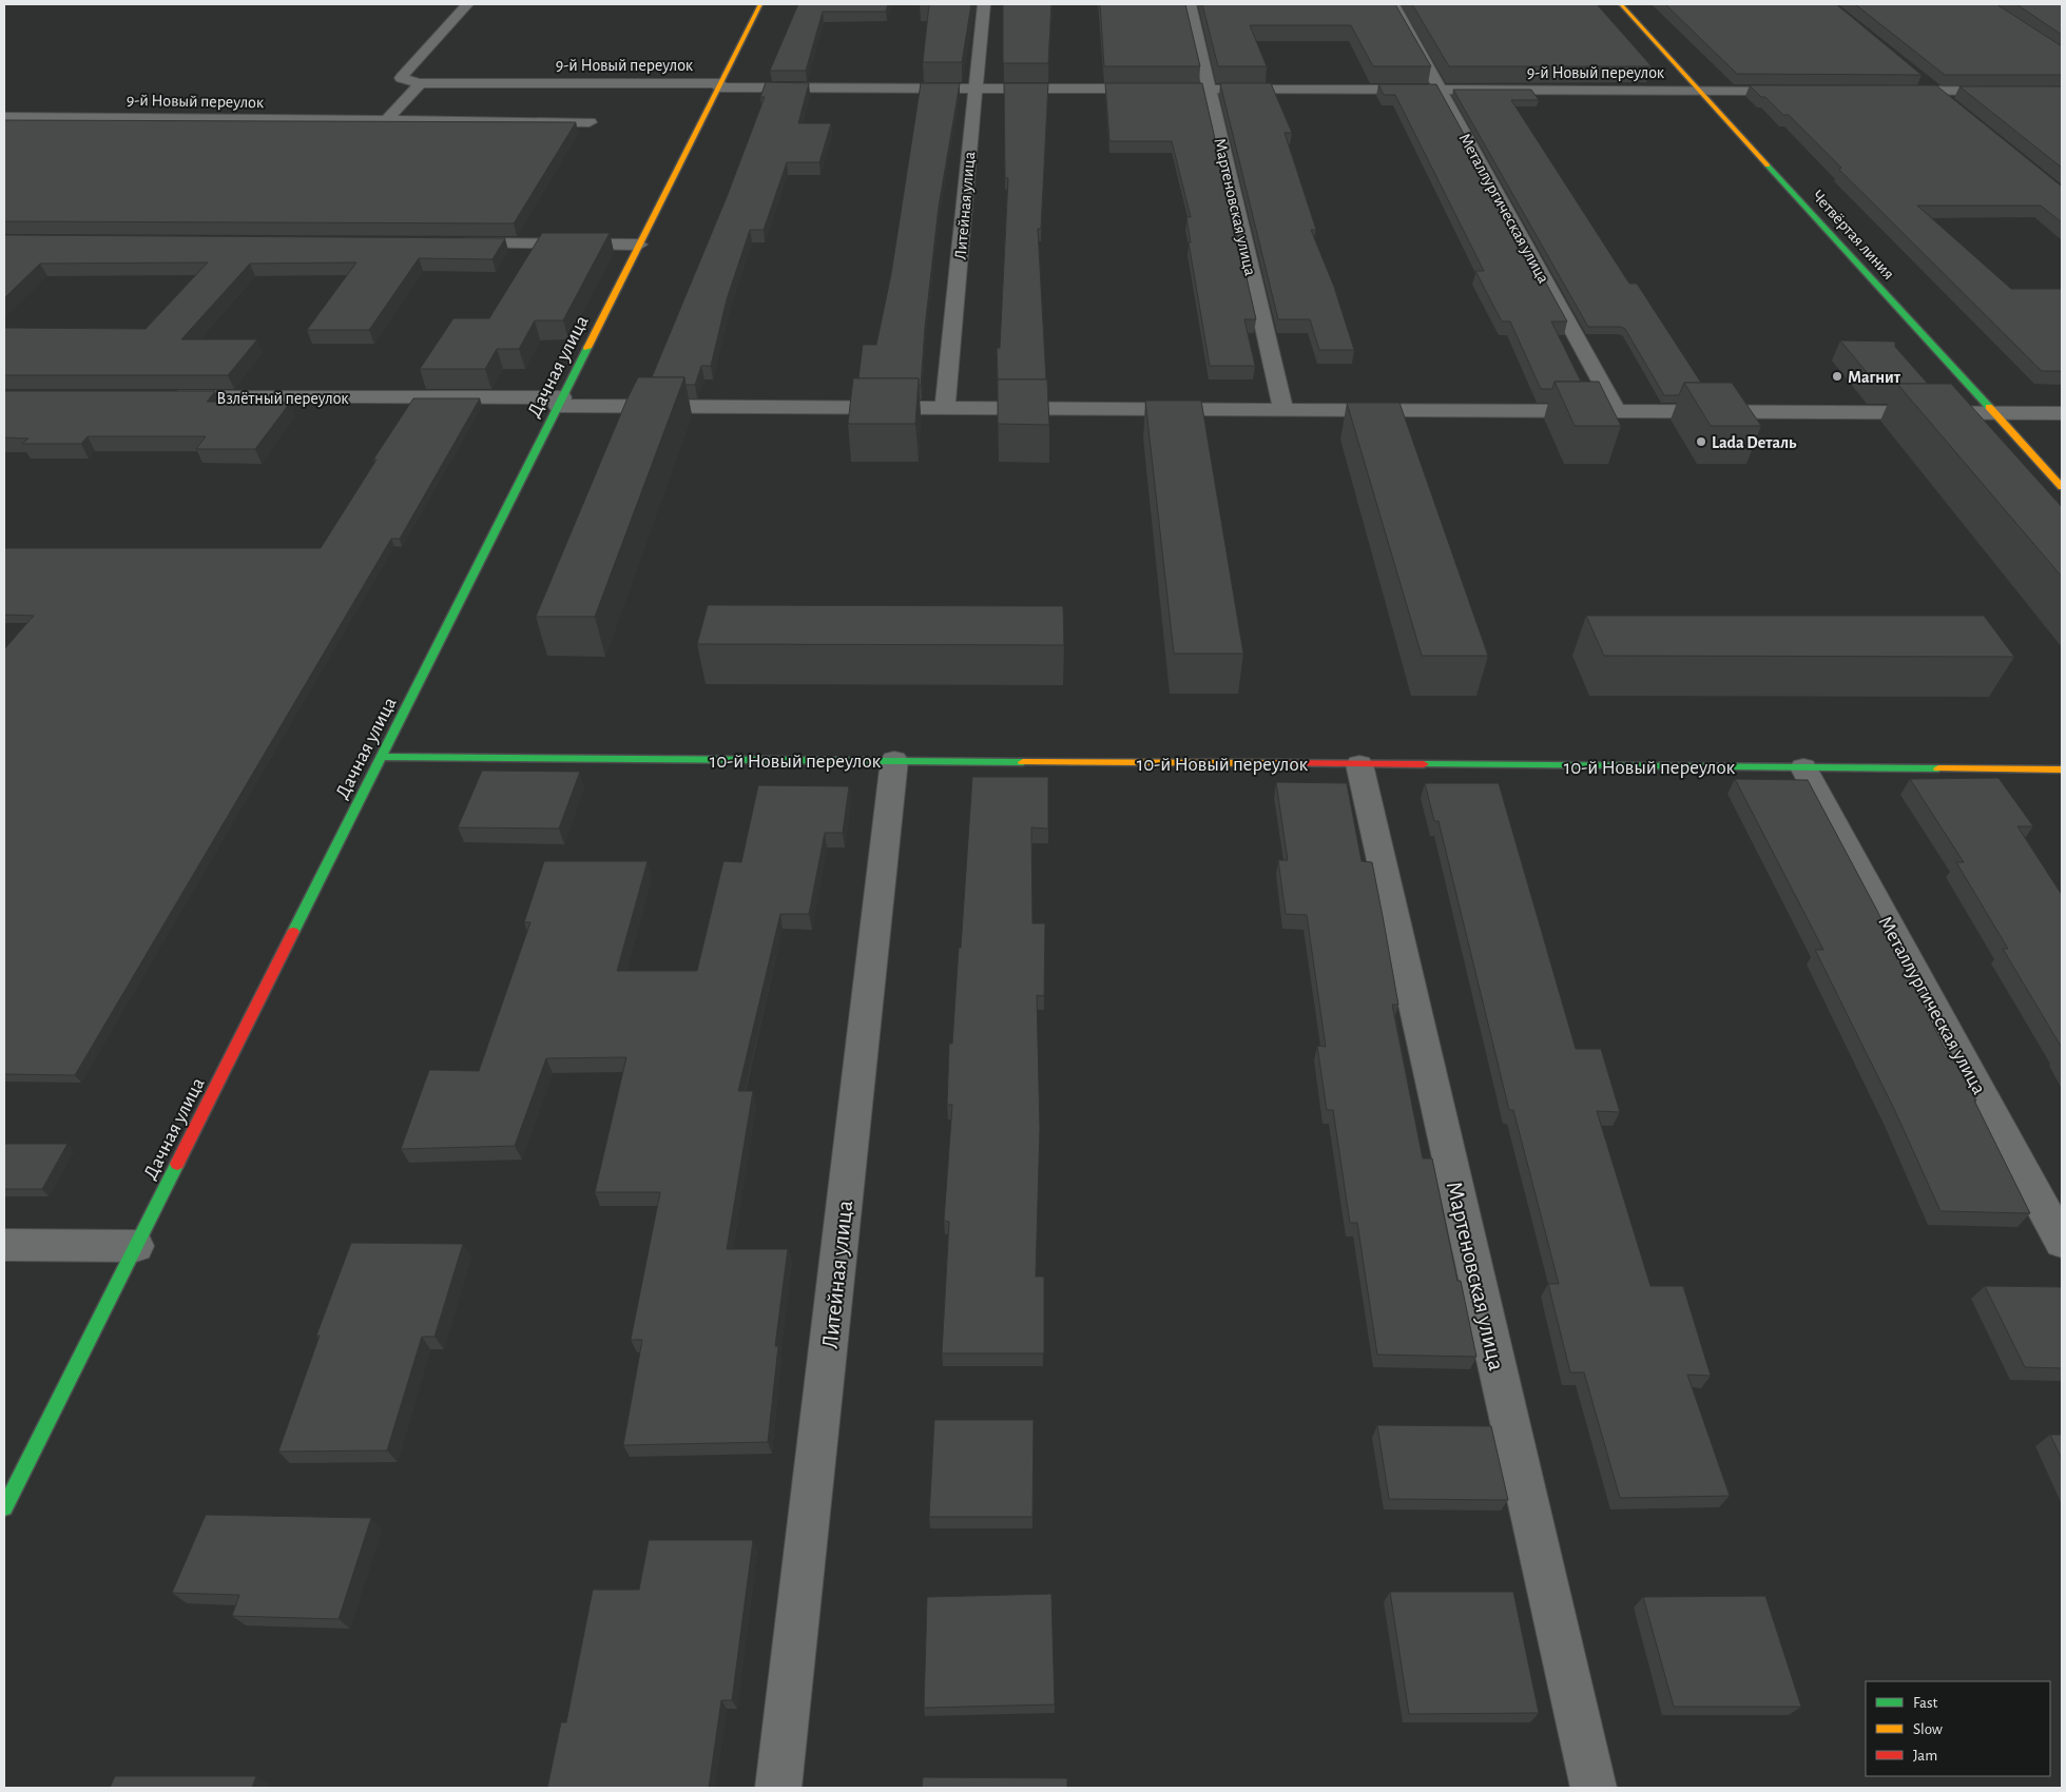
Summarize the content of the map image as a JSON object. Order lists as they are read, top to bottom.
{
  "streets": {
    "street": [
      "9-й Новый переулок",
      "Литейная улица",
      "Мартеновская улица",
      "Металлургическая улица",
      "Четвёртая линия",
      "Дачная улица",
      "Взлётный переулок",
      "10-й Новый переулок"
    ]
  },
  "crossings": [
    ["9-й Новый переулок", "Литейная улица"],
    ["9-й Новый переулок", "Мартеновская улица"],
    ["9-й Новый переулок", "Металлургическая улица"],
    ["9-й Новый переулок", "Четвёртая линия"],
    ["9-й Новый переулок", "Дачная улица"],
    ["Литейная улица", "10-й Новый переулок"],
    ["Мартеновская улица", "10-й Новый переулок"],
    ["Металлургическая улица", "10-й Новый переулок"],
    ["Дачная улица", "Взлётный переулок"],
    ["Дачная улица", "10-й Новый переулок"]
  ],
  "places": ["Магнит", "Lada Dеталь"],
  "legend": ["Fast", "Slow", "Jam"]
}
